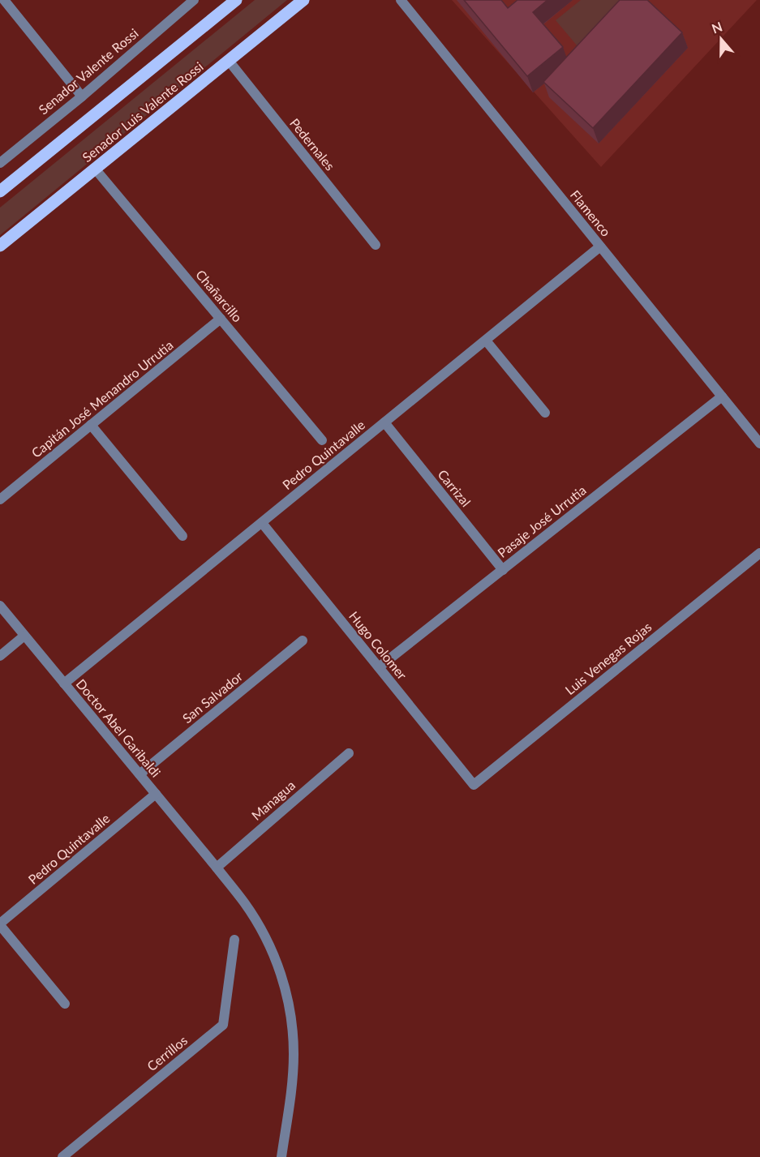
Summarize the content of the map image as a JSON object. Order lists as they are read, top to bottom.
{
  "streets": {
    "main road": ["Senador Luis Valente Rossi"],
    "street": [
      "Senador Valente Rossi",
      "Pedernales",
      "Flamenco",
      "Chañarcillo",
      "Capitán José Menandro Urrutia",
      "Pedro Quintavalle",
      "Carrizal",
      "Pasaje José Urrutia",
      "Hugo Colomer",
      "Luis Venegas Rojas",
      "San Salvador",
      "Doctor Abel Garibaldi",
      "Managua",
      "Cerrillos"
    ]
  },
  "crossings": [
    ["Senador Luis Valente Rossi", "Pedernales"],
    ["Senador Luis Valente Rossi", "Chañarcillo"],
    ["Flamenco", "Pedro Quintavalle"],
    ["Flamenco", "Pasaje José Urrutia"],
    ["Chañarcillo", "Capitán José Menandro Urrutia"],
    ["Pedro Quintavalle", "Carrizal"],
    ["Pedro Quintavalle", "Hugo Colomer"],
    ["Pedro Quintavalle", "Doctor Abel Garibaldi"],
    ["Carrizal", "Pasaje José Urrutia"],
    ["Pasaje José Urrutia", "Hugo Colomer"],
    ["Hugo Colomer", "Luis Venegas Rojas"],
    ["San Salvador", "Doctor Abel Garibaldi"],
    ["Doctor Abel Garibaldi", "Managua"]
  ],
  "north": "top"
}
